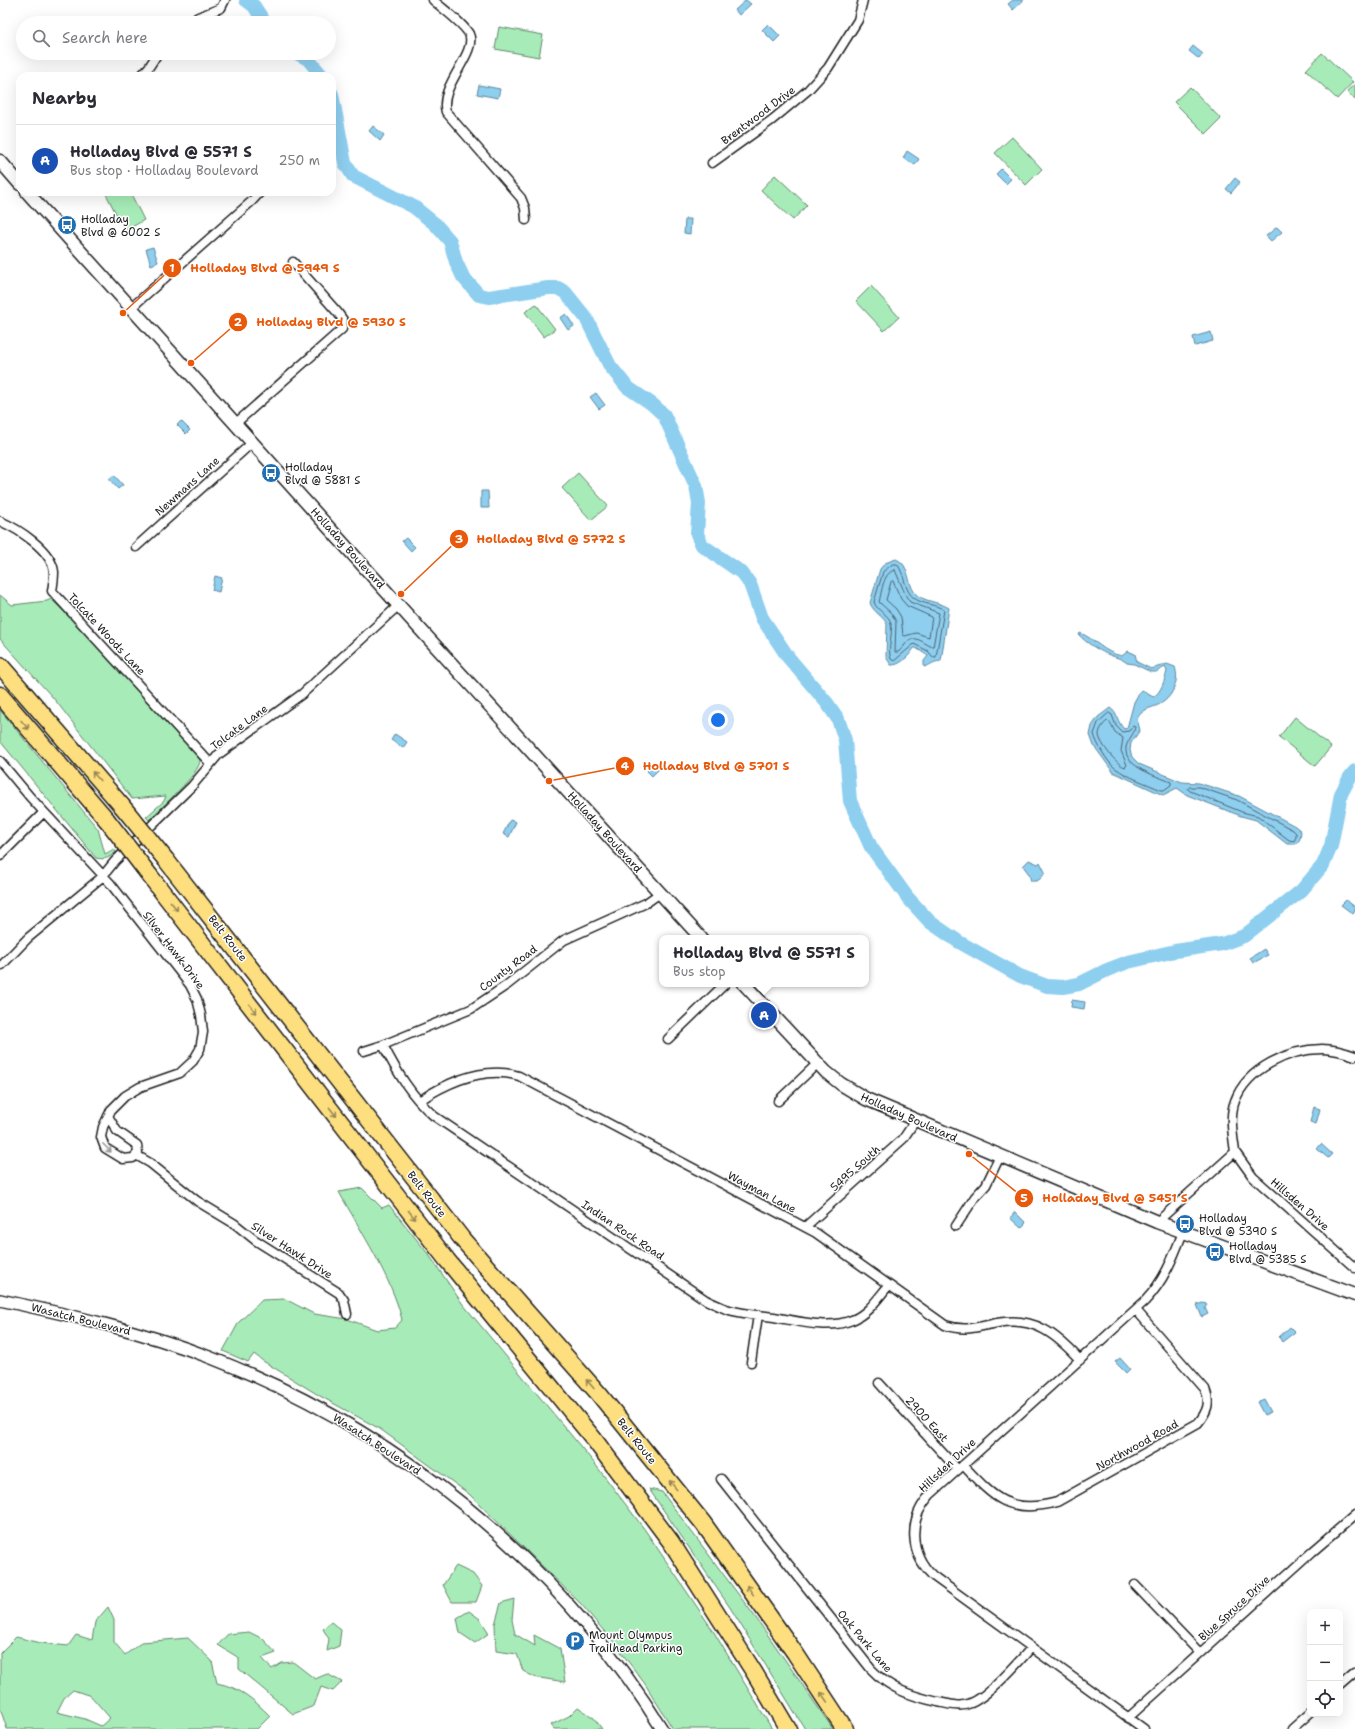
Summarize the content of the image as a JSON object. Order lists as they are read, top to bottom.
{
  "streets": {
    "highway": ["Belt Route"],
    "main road": ["Holladay Boulevard"],
    "street": [
      "Brentwood Drive",
      "Newmans Lane",
      "Tolcate Woods Lane",
      "Tolcate Lane",
      "Silver Hawk Drive",
      "County Road",
      "5495 South",
      "Wayman Lane",
      "Hillsden Drive",
      "Indian Rock Road",
      "Wasatch Boulevard",
      "2900 East",
      "Northwood Road",
      "Blue Spruce Drive",
      "Oak Park Lane"
    ]
  },
  "crossings": [
    ["Newmans Lane", "Holladay Boulevard"],
    ["Holladay Boulevard", "Tolcate Lane"],
    ["Holladay Boulevard", "County Road"],
    ["Holladay Boulevard", "5495 South"],
    ["Holladay Boulevard", "Hillsden Drive"],
    ["Tolcate Woods Lane", "Tolcate Lane"],
    ["Tolcate Lane", "Silver Hawk Drive"],
    ["County Road", "Indian Rock Road"],
    ["5495 South", "Wayman Lane"],
    ["Wayman Lane", "Hillsden Drive"],
    ["Wayman Lane", "Indian Rock Road"],
    ["Hillsden Drive", "2900 East"],
    ["Hillsden Drive", "Northwood Road"],
    ["Hillsden Drive", "Blue Spruce Drive"],
    ["Hillsden Drive", "Oak Park Lane"],
    ["2900 East", "Northwood Road"]
  ],
  "places": {
    "bus stop": [
      "Holladay Blvd @ 6002 S",
      "Holladay Blvd @ 5881 S",
      "Holladay Blvd @ 5390 S",
      "Holladay Blvd @ 5385 S"
    ],
    "other": [
      "Holladay Blvd @ 5949 S",
      "Holladay Blvd @ 5930 S",
      "Holladay Blvd @ 5772 S",
      "Holladay Blvd @ 5701 S",
      "Holladay Blvd @ 5451 S"
    ],
    "parking": ["Mount Olympus Trailhead Parking"]
  },
  "page": {
    "search": "Search here",
    "heading": "Nearby",
    "list": [
      {
        "mark": "A",
        "name": "Holladay Blvd @ 5571 S",
        "note": "Bus stop · Holladay Boulevard",
        "value": "250 m"
      }
    ],
    "popup": ["Holladay Blvd @ 5571 S", "Bus stop"],
    "pins": "A",
    "map_buttons": ["+", "−"]
  }
}
